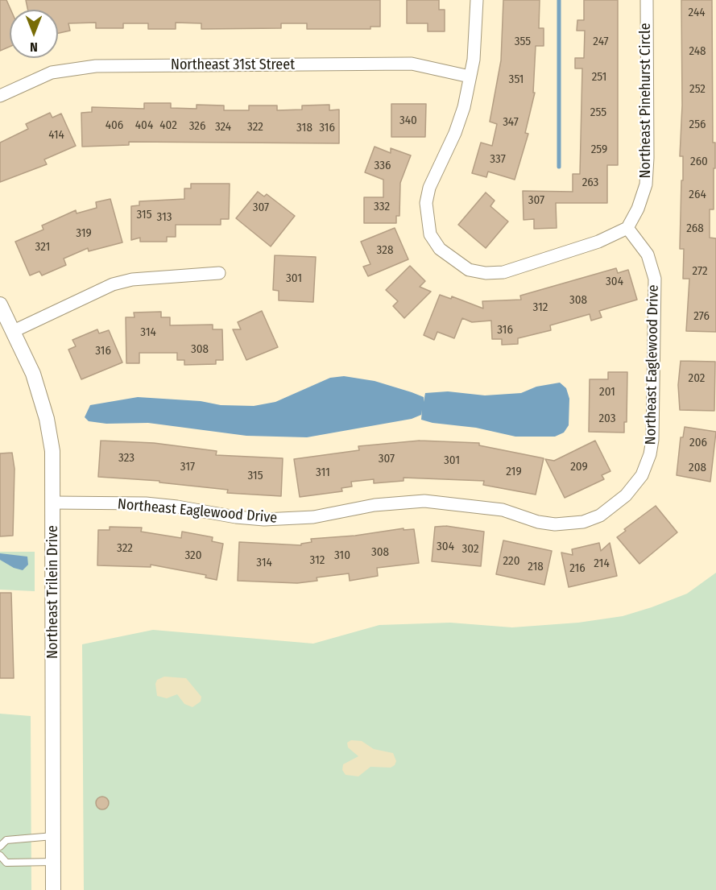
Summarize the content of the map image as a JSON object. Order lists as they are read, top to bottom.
{
  "streets": {
    "street": [
      "Northeast 31st Street",
      "Northeast Pinehurst Circle",
      "Northeast Eaglewood Drive",
      "Northeast Trilein Drive"
    ]
  },
  "crossings": [
    ["Northeast Pinehurst Circle", "Northeast Eaglewood Drive"],
    ["Northeast Eaglewood Drive", "Northeast Trilein Drive"]
  ],
  "house_numbers": [
    "244",
    "355",
    "247",
    "248",
    "251",
    "351",
    "252",
    "255",
    "340",
    "347",
    "256",
    "406",
    "404",
    "402",
    "326",
    "324",
    "322",
    "318",
    "316",
    "414",
    "259",
    "337",
    "260",
    "336",
    "263",
    "264",
    "307",
    "332",
    "307",
    "315",
    "313",
    "268",
    "319",
    "321",
    "328",
    "272",
    "301",
    "304",
    "308",
    "312",
    "276",
    "316",
    "314",
    "308",
    "316",
    "202",
    "201",
    "203",
    "206",
    "323",
    "307",
    "301",
    "317",
    "209",
    "208",
    "219",
    "311",
    "315",
    "304",
    "322",
    "302",
    "308",
    "320",
    "310",
    "312",
    "220",
    "314",
    "214",
    "218",
    "216"
  ],
  "north": "bottom"
}
